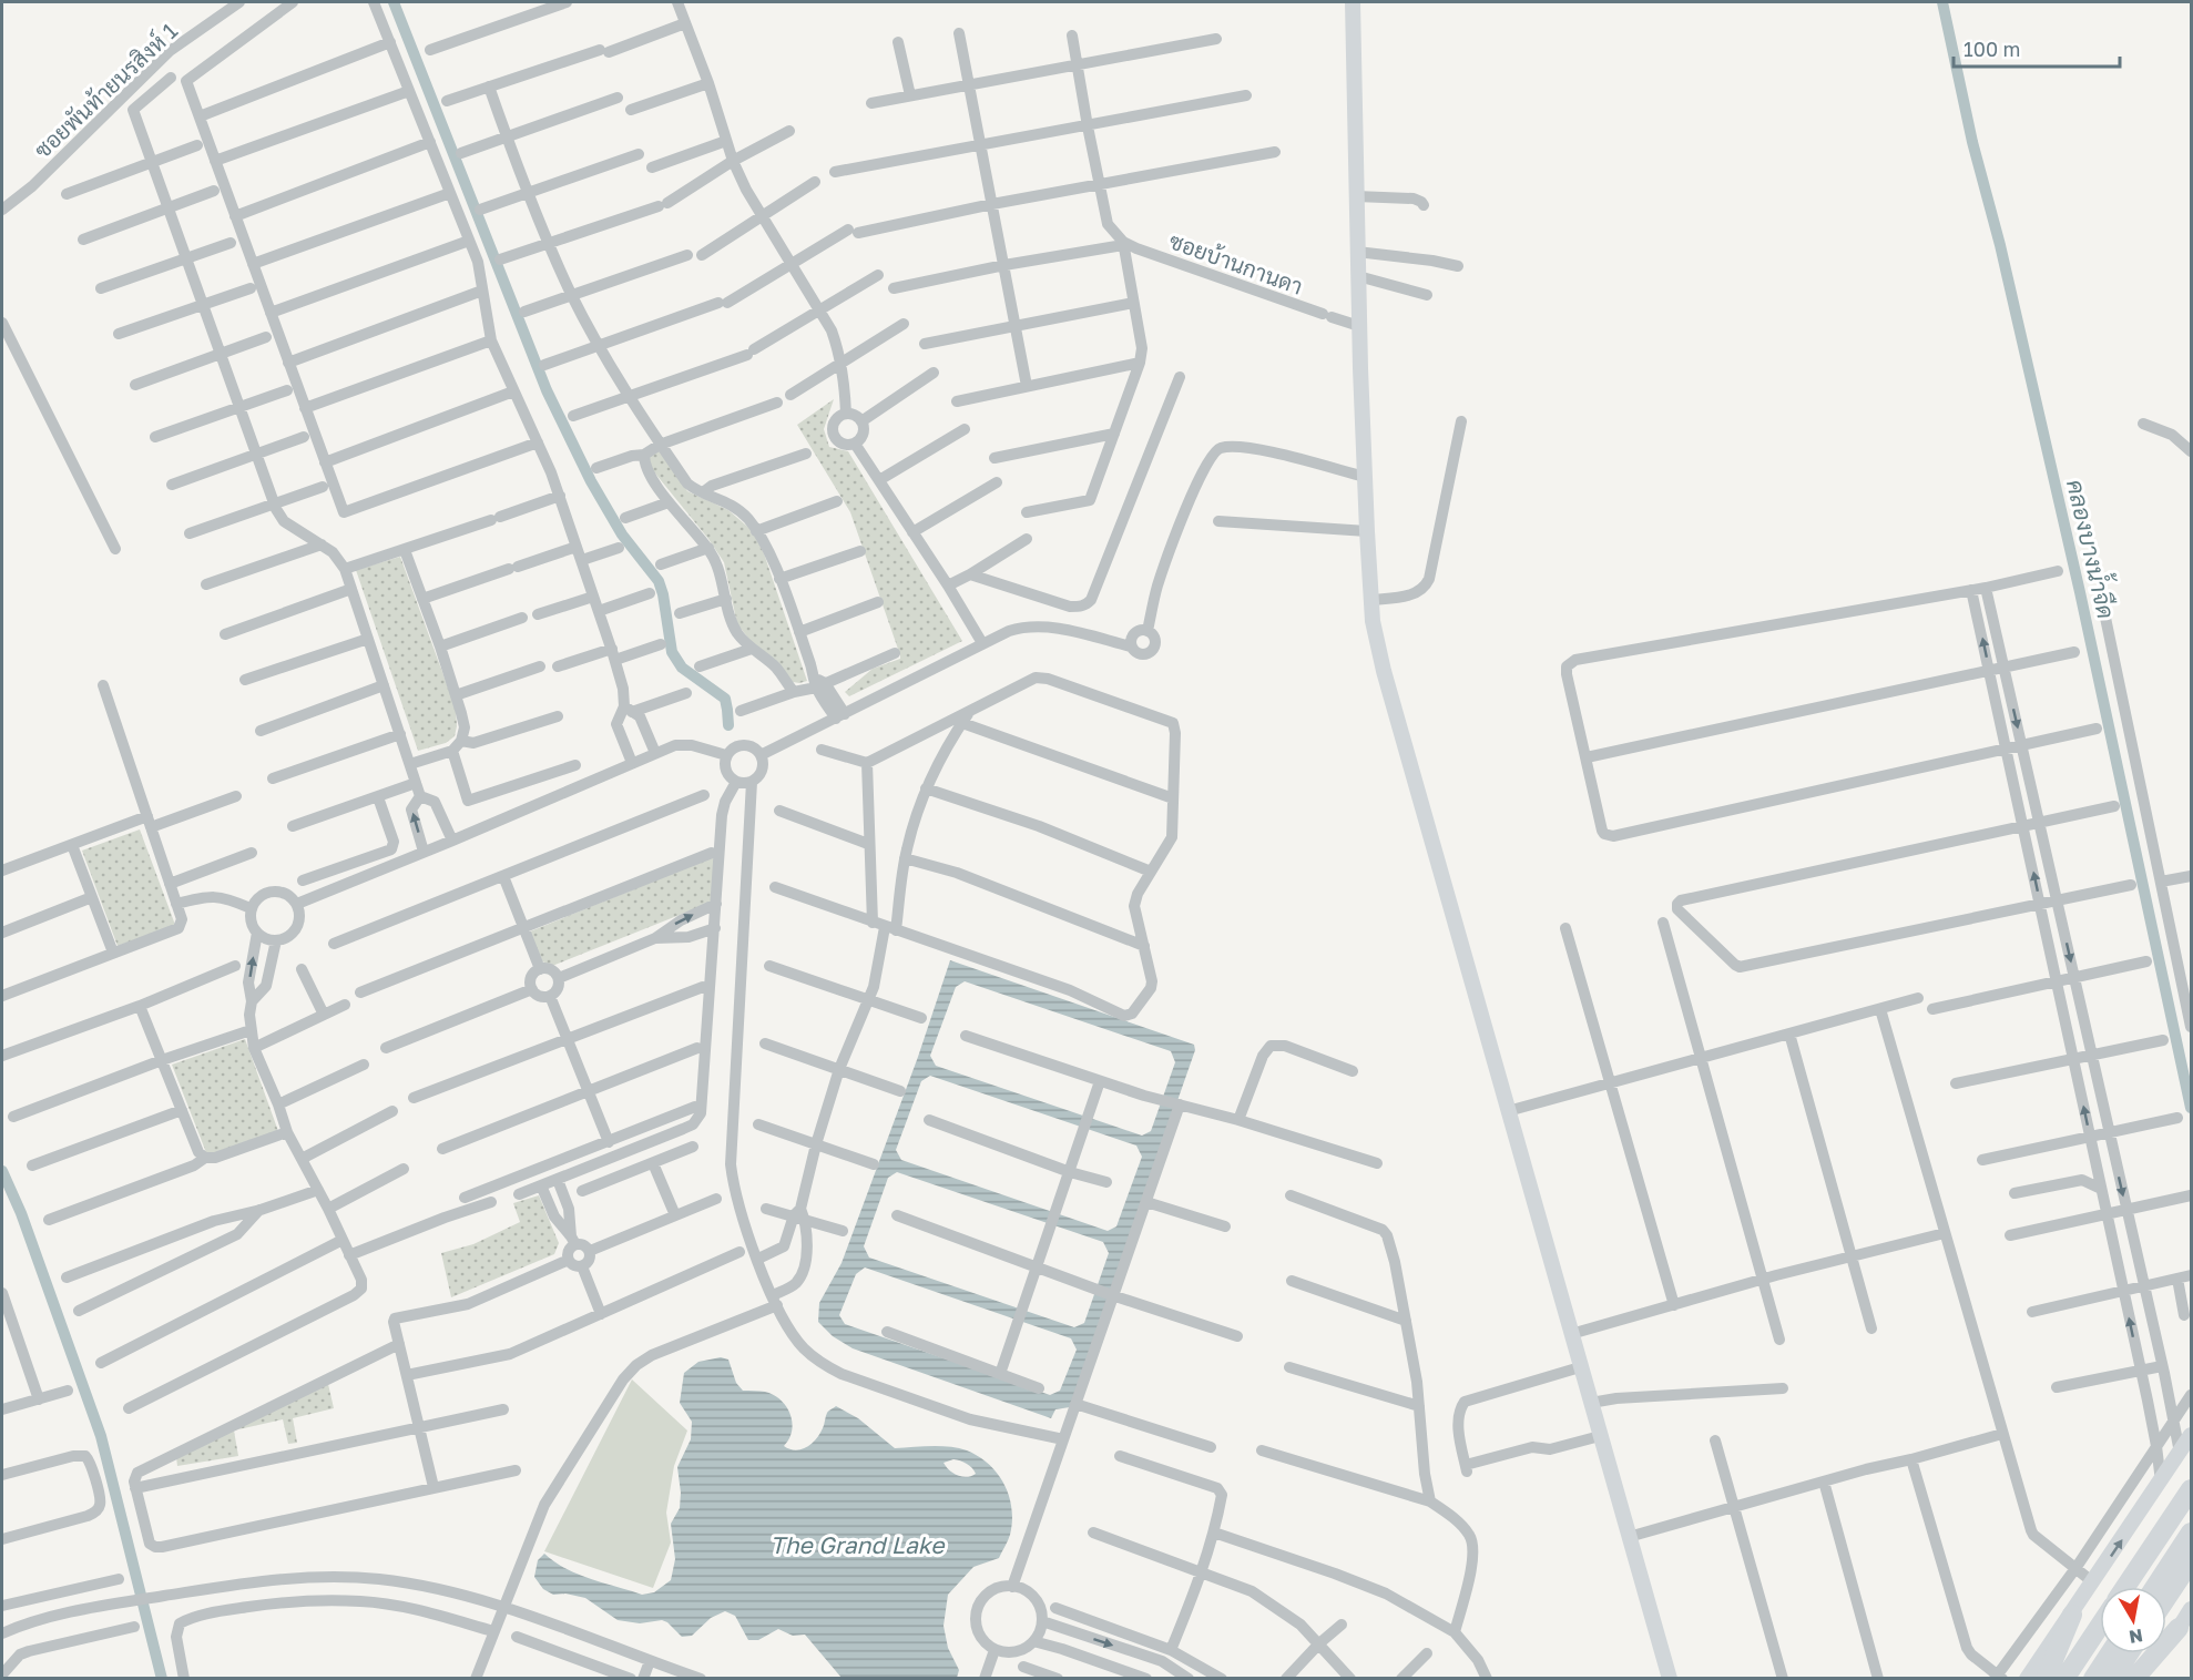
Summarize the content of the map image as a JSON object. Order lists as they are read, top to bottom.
{
  "streets": {
    "street": ["ซอยพันท้ายนรสิงห์ 1", "ซอยบ้านกานดา"]
  },
  "water": ["คลองบางน้ำจืด", "The Grand Lake"],
  "scale_bar": "100 m",
  "north": "bottom"
}
